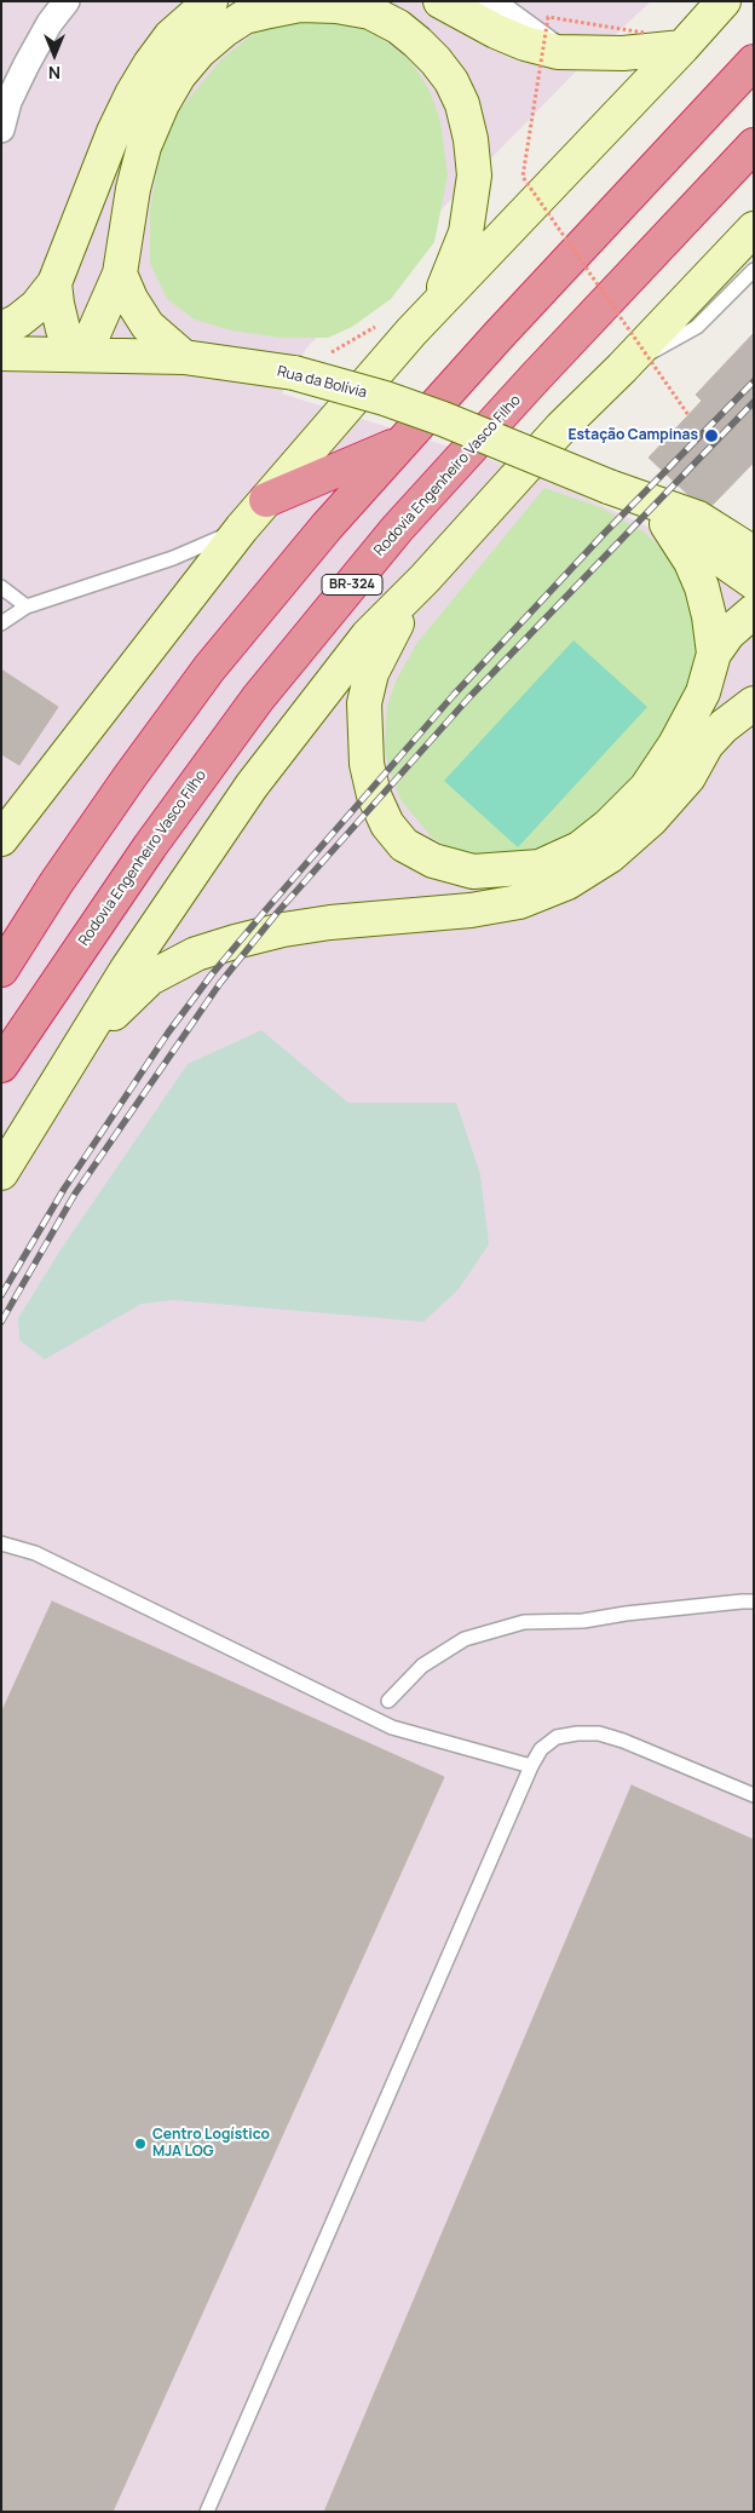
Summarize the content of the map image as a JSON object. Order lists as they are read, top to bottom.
{
  "streets": {
    "highway": ["Rodovia Engenheiro Vasco Filho", "BR-324"],
    "main road": ["Rua da Bolívia"]
  },
  "places": ["Estação Campinas", "Centro Logístico MJA LOG"],
  "north": "bottom"
}
